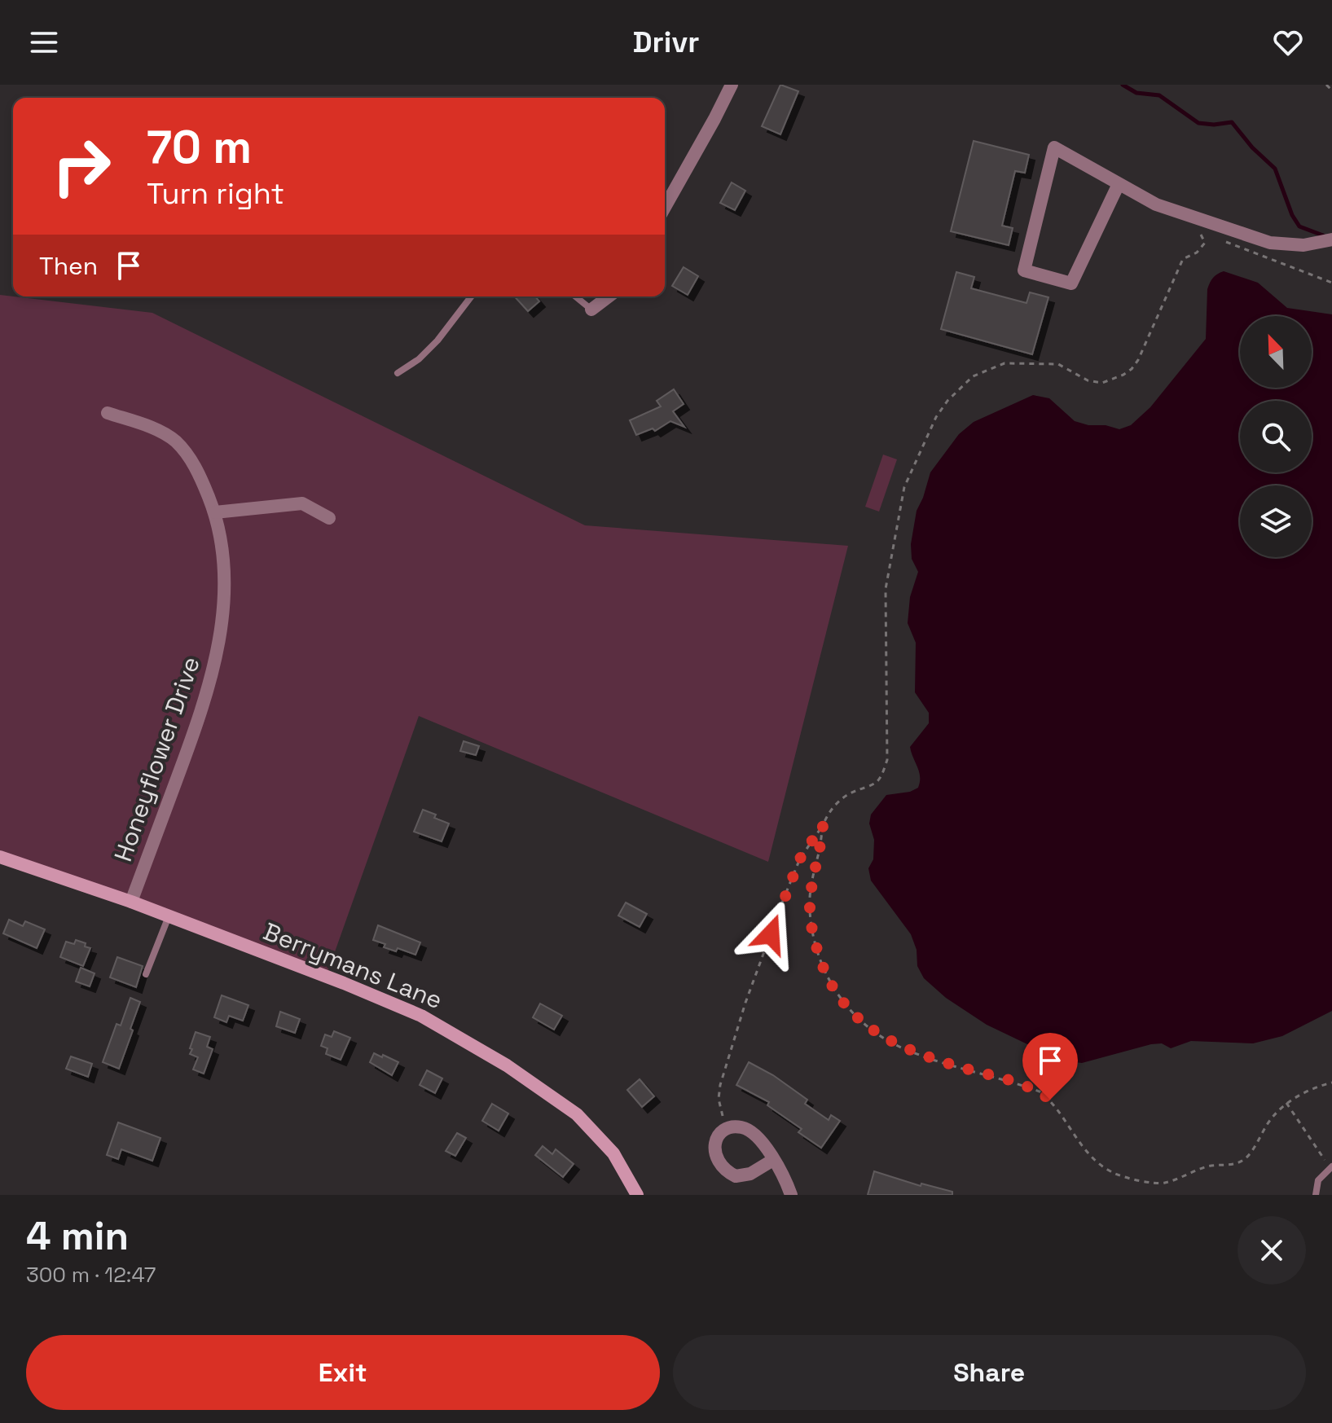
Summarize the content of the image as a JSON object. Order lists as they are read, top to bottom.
{
  "streets": {
    "street": ["Honeyflower Drive", "Berrymans Lane"]
  },
  "crossings": [
    ["Honeyflower Drive", "Berrymans Lane"]
  ],
  "north": "top left",
  "page": {
    "header": "Drivr",
    "turn": ["70 m", "Turn right"],
    "then": "Then",
    "heading": ["4 min", "300 m · 12:47"],
    "buttons": ["Exit", "Share"]
  }
}
